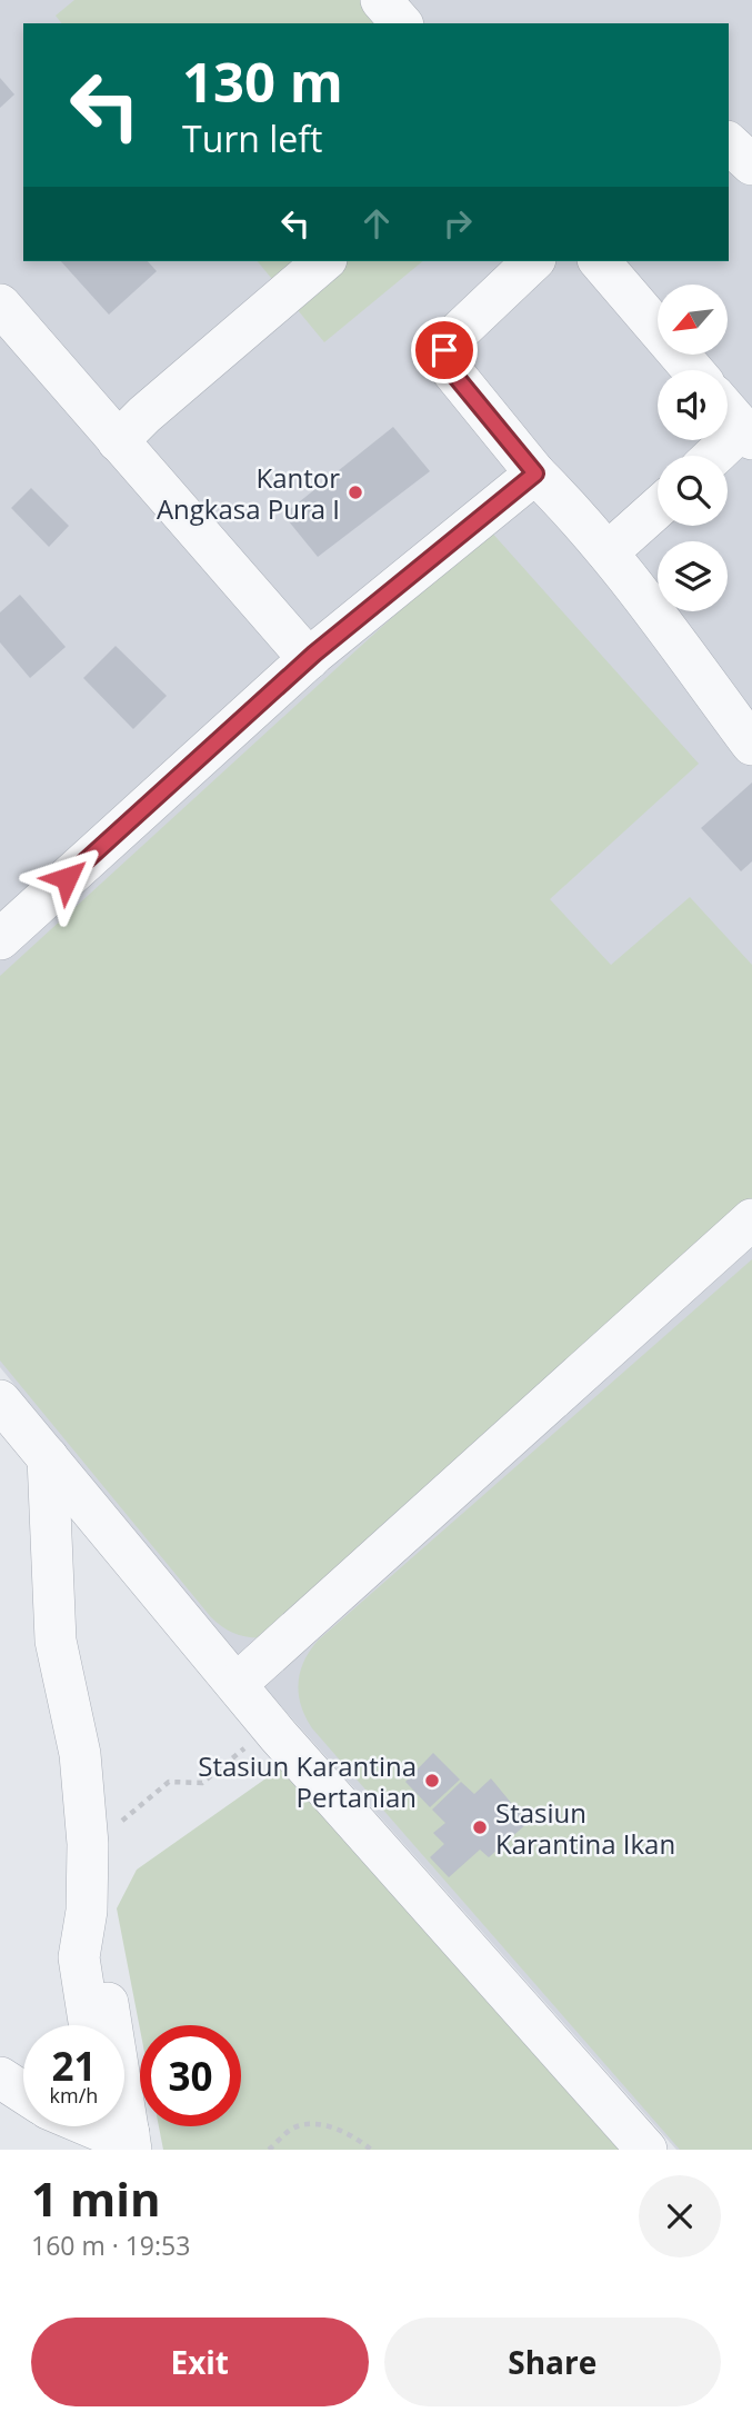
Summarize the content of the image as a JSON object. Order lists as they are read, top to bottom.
{
  "places": ["Kantor Angkasa Pura I", "Stasiun Karantina Pertanian", "Stasiun Karantina Ikan"],
  "north": "bottom left",
  "page": {
    "turn": ["130 m", "Turn left"],
    "speed": "21 km/h",
    "limit": "30",
    "heading": ["1 min", "160 m · 19:53"],
    "buttons": ["Exit", "Share"]
  }
}
